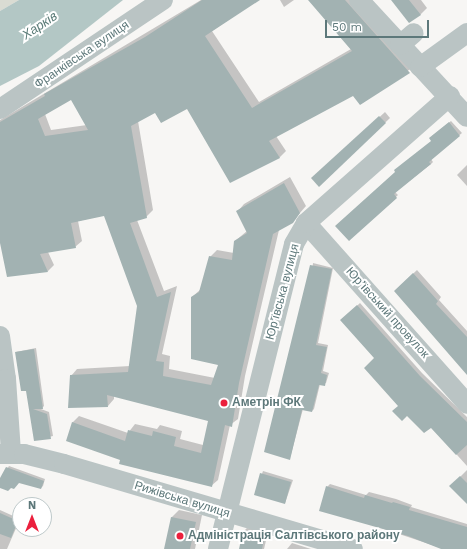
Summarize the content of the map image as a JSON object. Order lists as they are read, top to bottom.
{
  "streets": {
    "street": [
      "Франківська вулиця",
      "Юр’ївська вулиця",
      "Юр’ївський провулок",
      "Рижівська вулиця"
    ]
  },
  "crossings": [
    ["Юр’ївська вулиця", "Юр’ївський провулок"],
    ["Юр’ївська вулиця", "Рижівська вулиця"]
  ],
  "water": ["Харків"],
  "places": ["Аметрін ФК", "Адміністрація Салтівського району"],
  "scale_bar": "50 m",
  "north": "top"
}
